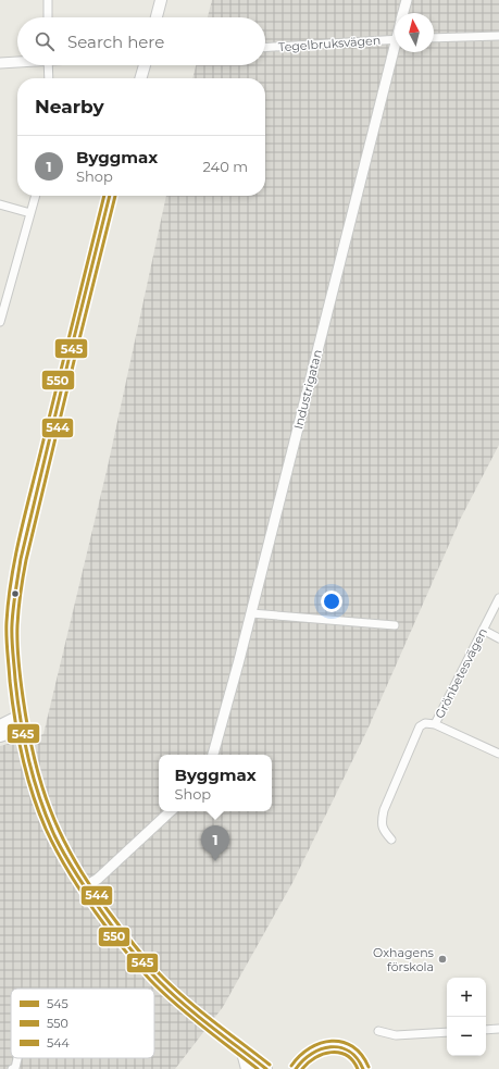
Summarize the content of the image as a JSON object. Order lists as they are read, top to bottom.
{
  "streets": {
    "street": ["Tegelbruksvägen", "Industrigatan", "Grönbetesvägen"]
  },
  "places": ["Oxhagens förskola"],
  "lines": ["transit line 545", "transit line 550", "transit line 544"],
  "legend": ["545", "550", "544"],
  "north": "top",
  "page": {
    "search": "Search here",
    "heading": "Nearby",
    "list": [
      {
        "mark": "1",
        "name": "Byggmax",
        "note": "Shop",
        "value": "240 m"
      }
    ],
    "popup": ["Byggmax", "Shop"],
    "pins": "1",
    "map_buttons": ["+", "−"]
  }
}
